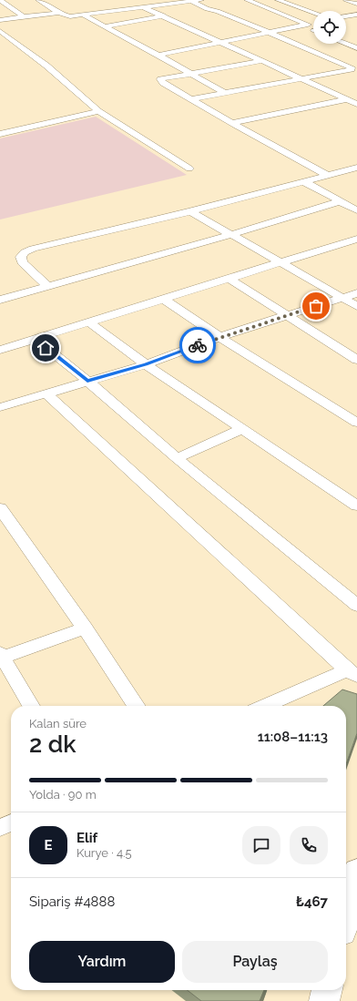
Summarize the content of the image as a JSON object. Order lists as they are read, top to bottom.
{
  "page": {
    "heading": ["2 dk", "Kalan süre", "11:08–11:13"],
    "panel": [
      "Elif",
      "Kurye · 4.5",
      "Sipariş #4888",
      "₺467"
    ],
    "bar": "Yolda · 90 m",
    "round": "E",
    "buttons": ["Yardım", "Paylaş"]
  }
}
